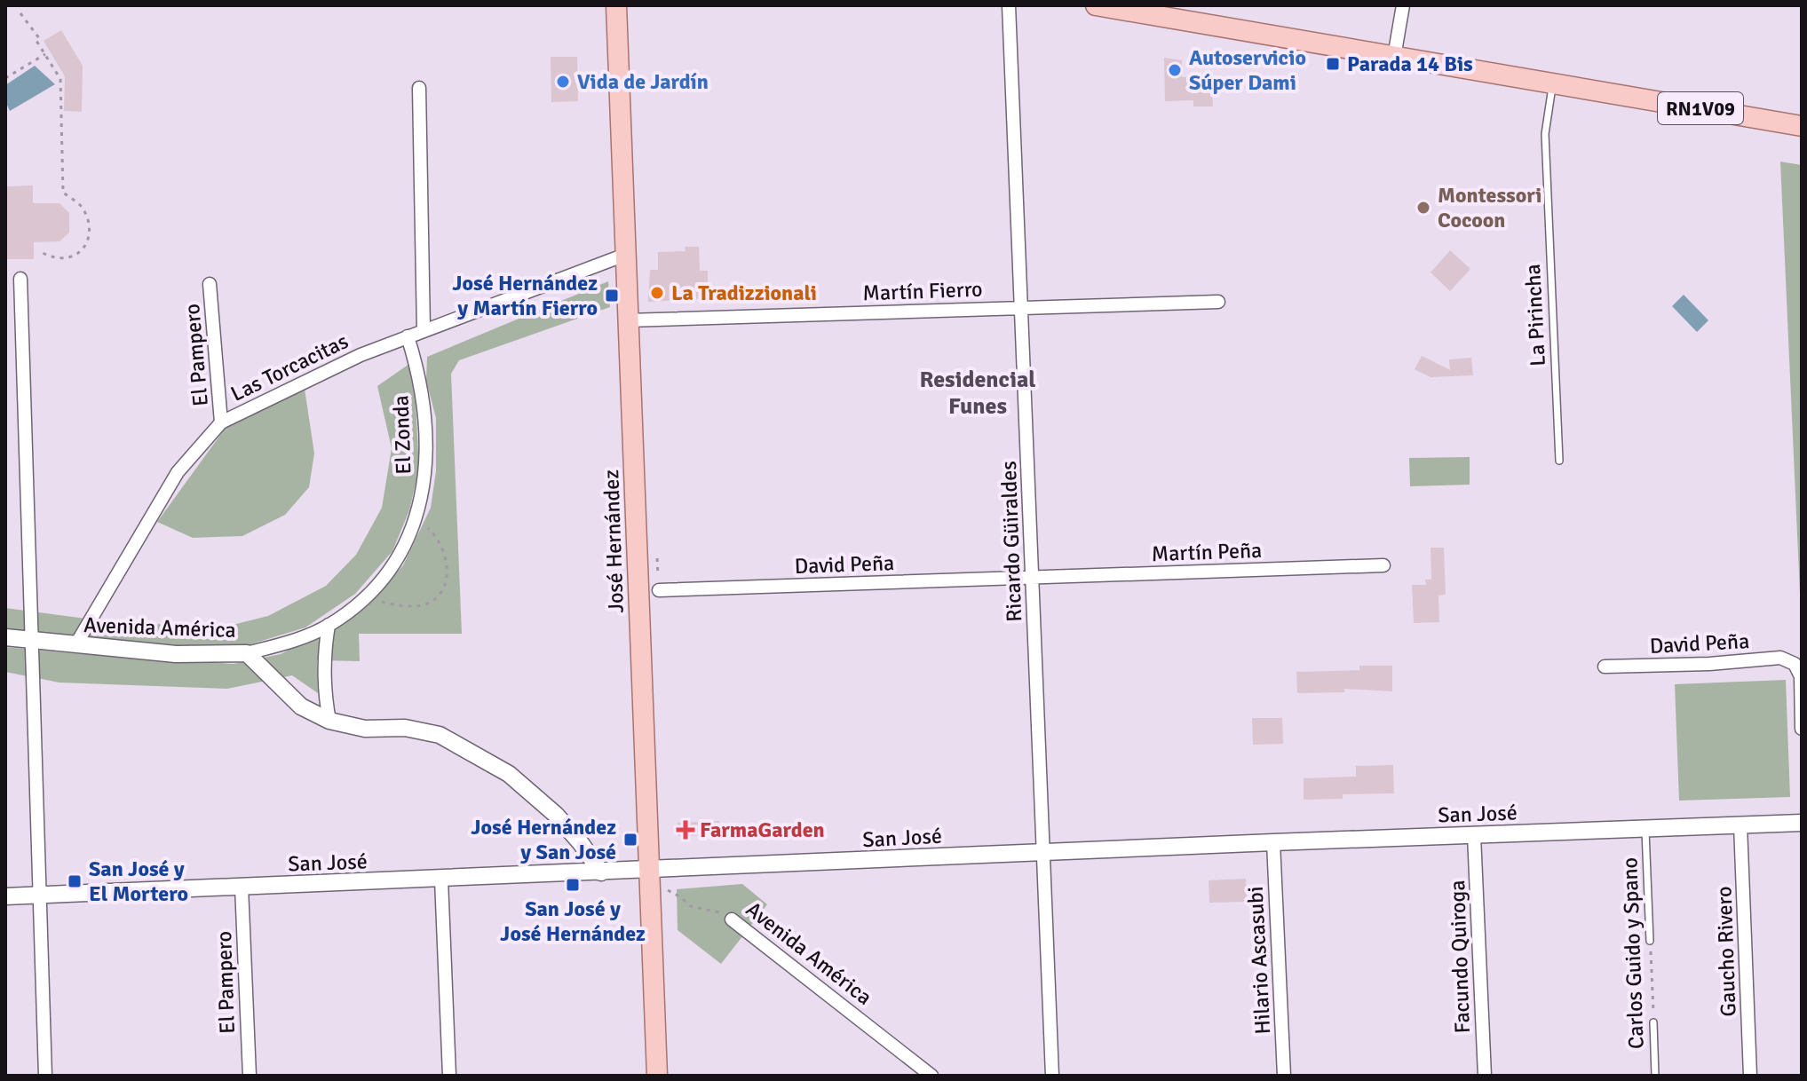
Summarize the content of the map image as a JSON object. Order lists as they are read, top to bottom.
{
  "streets": {
    "main road": ["RN1V09", "José Hernández"],
    "street": [
      "Martín Fierro",
      "El Pampero",
      "Las Torcacitas",
      "El Zonda",
      "Ricardo Güiraldes",
      "Martín Peña",
      "David Peña",
      "Avenida América",
      "San José",
      "Gaucho Rivero",
      "Facundo Quiroga",
      "Hilario Ascasubi"
    ],
    "lane": ["La Pirincha", "Carlos Guido y Spano"]
  },
  "crossings": [
    ["RN1V09", "La Pirincha"],
    ["Martín Fierro", "José Hernández"],
    ["Martín Fierro", "Ricardo Güiraldes"],
    ["El Pampero", "Las Torcacitas"],
    ["El Pampero", "San José"],
    ["Las Torcacitas", "El Zonda"],
    ["Las Torcacitas", "José Hernández"],
    ["Las Torcacitas", "Avenida América"],
    ["El Zonda", "Avenida América"],
    ["José Hernández", "Avenida América"],
    ["José Hernández", "San José"],
    ["Ricardo Güiraldes", "Martín Peña"],
    ["Ricardo Güiraldes", "David Peña"],
    ["Ricardo Güiraldes", "San José"],
    ["Martín Peña", "David Peña"],
    ["Avenida América", "San José"],
    ["San José", "Gaucho Rivero"],
    ["San José", "Carlos Guido y Spano"],
    ["San José", "Facundo Quiroga"],
    ["San José", "Hilario Ascasubi"]
  ],
  "districts": ["Residencial Funes"],
  "places": {
    "transit": [
      "Parada 14 Bis",
      "José Hernández y Martín Fierro",
      "José Hernández y San José",
      "San José y El Mortero",
      "San José y José Hernández"
    ],
    "other": [
      "Autoservicio Súper Dami",
      "Vida de Jardín",
      "Montessori Cocoon",
      "La Tradizzionali"
    ],
    "health": ["FarmaGarden"]
  }
}
